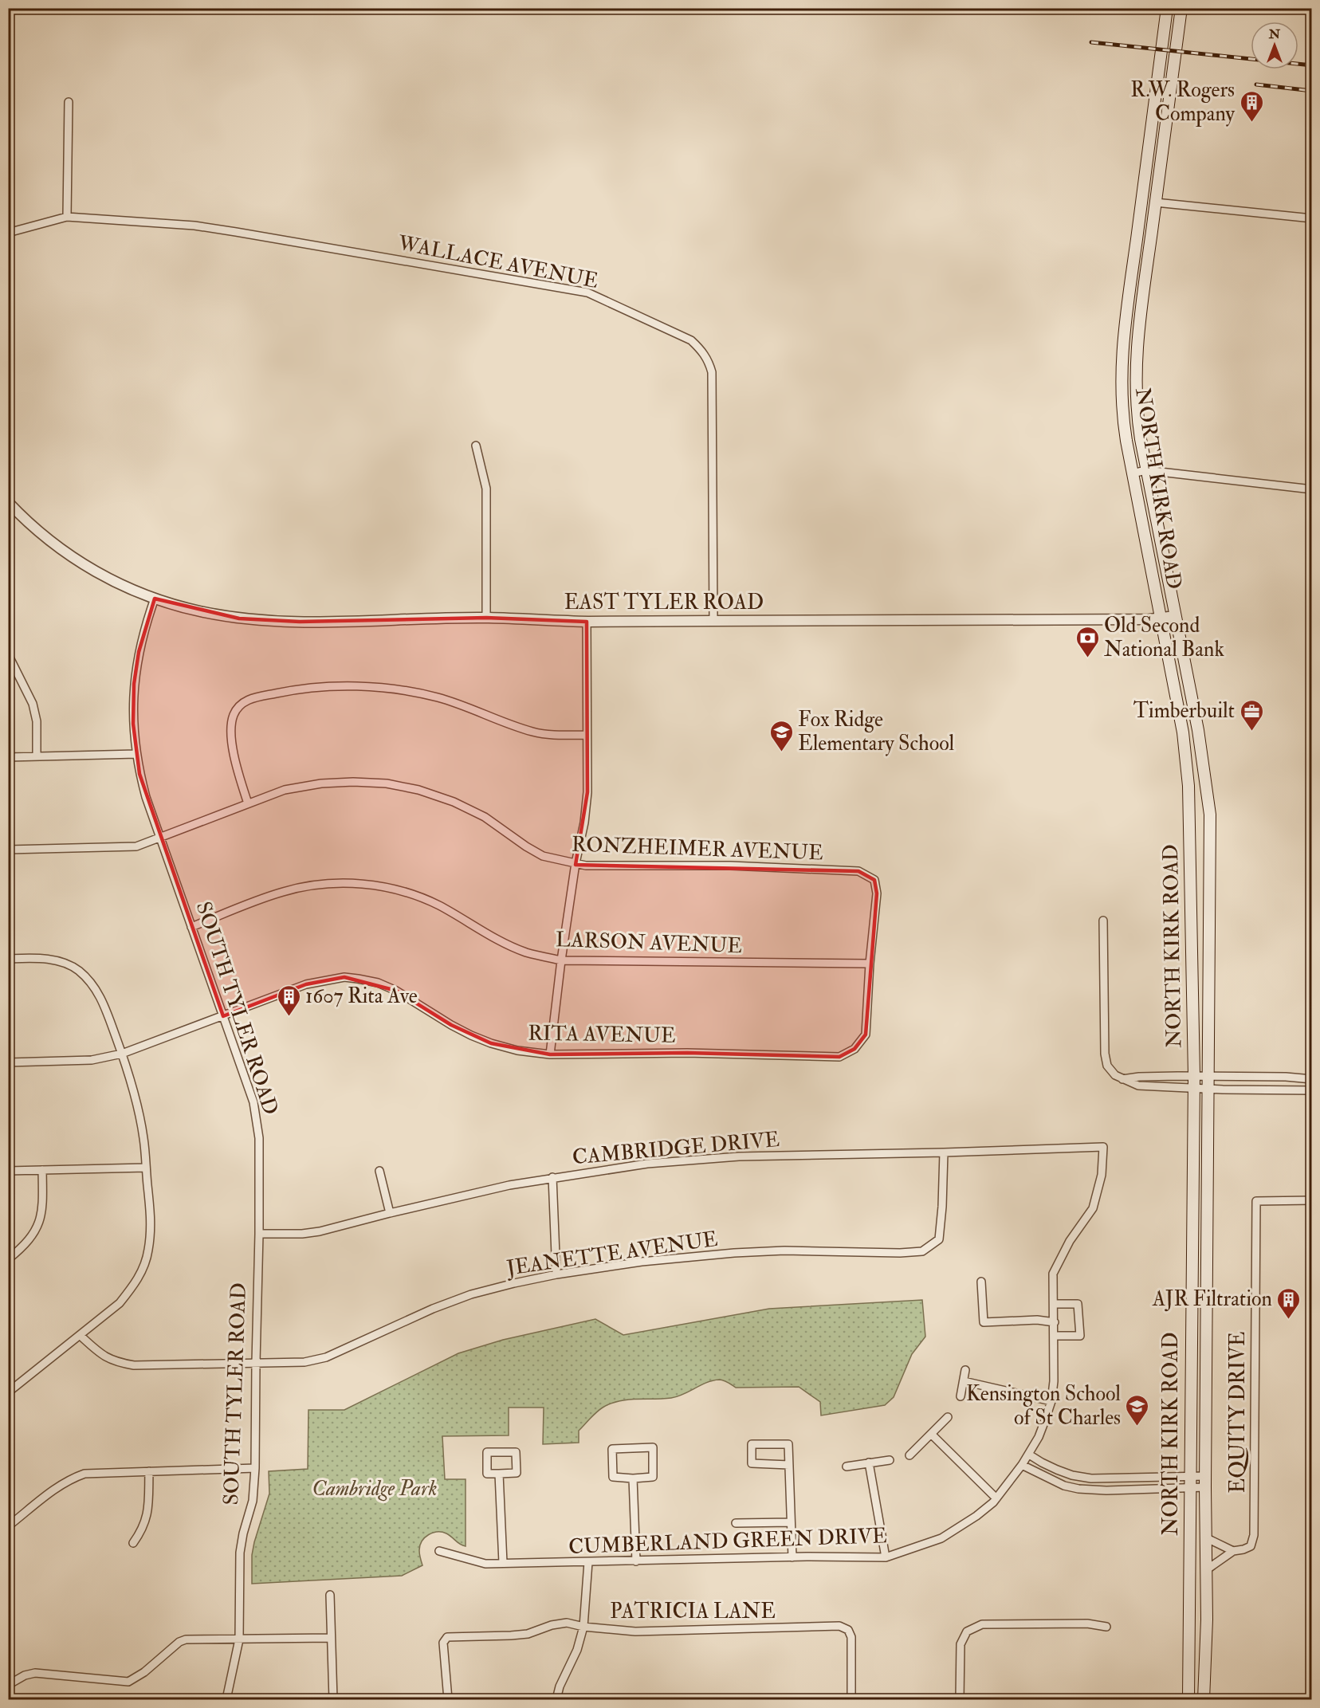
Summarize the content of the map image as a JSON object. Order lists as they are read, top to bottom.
{
  "streets": {
    "main road": ["NORTH KIRK ROAD"],
    "street": [
      "WALLACE AVENUE",
      "EAST TYLER ROAD",
      "RONZHEIMER AVENUE",
      "LARSON AVENUE",
      "SOUTH TYLER ROAD",
      "RITA AVENUE",
      "CAMBRIDGE DRIVE",
      "JEANETTE AVENUE",
      "EQUITY DRIVE",
      "CUMBERLAND GREEN DRIVE",
      "PATRICIA LANE"
    ]
  },
  "crossings": [
    ["WALLACE AVENUE", "EAST TYLER ROAD"],
    ["NORTH KIRK ROAD", "EAST TYLER ROAD"],
    ["NORTH KIRK ROAD", "EQUITY DRIVE"],
    ["EAST TYLER ROAD", "SOUTH TYLER ROAD"],
    ["RONZHEIMER AVENUE", "LARSON AVENUE"],
    ["RONZHEIMER AVENUE", "SOUTH TYLER ROAD"],
    ["RONZHEIMER AVENUE", "RITA AVENUE"],
    ["LARSON AVENUE", "SOUTH TYLER ROAD"],
    ["LARSON AVENUE", "RITA AVENUE"],
    ["SOUTH TYLER ROAD", "RITA AVENUE"],
    ["SOUTH TYLER ROAD", "CAMBRIDGE DRIVE"],
    ["SOUTH TYLER ROAD", "JEANETTE AVENUE"],
    ["CAMBRIDGE DRIVE", "JEANETTE AVENUE"],
    ["CAMBRIDGE DRIVE", "CUMBERLAND GREEN DRIVE"]
  ],
  "parks": ["Cambridge Park"],
  "places": {
    "building": ["R.W. Rogers Company", "1607 Rita Ave", "AJR Filtration"],
    "bank": ["Old Second National Bank"],
    "office": ["Timberbuilt"],
    "school or university": ["Fox Ridge Elementary School", "Kensington School of St Charles"]
  },
  "north": "top"
}
